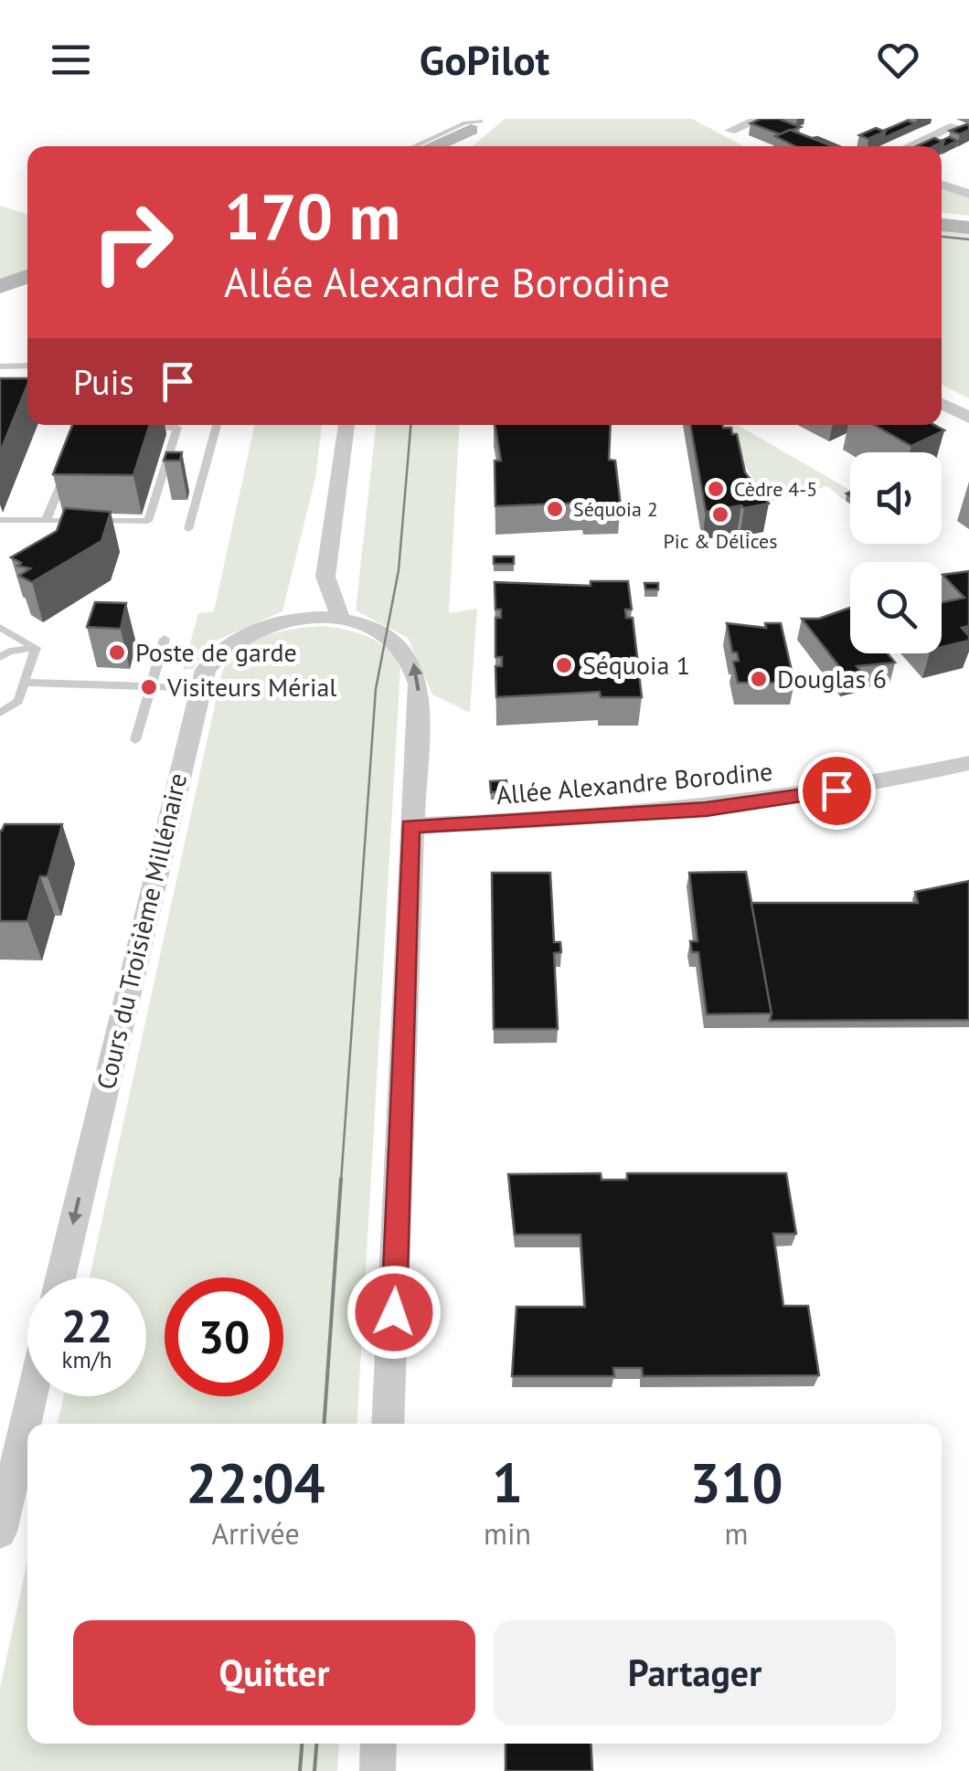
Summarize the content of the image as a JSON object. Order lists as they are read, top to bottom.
{
  "streets": {
    "street": ["Allée Alexandre Borodine", "Cours du Troisième Millénaire"]
  },
  "crossings": [
    ["Allée Alexandre Borodine", "Cours du Troisième Millénaire"]
  ],
  "places": [
    "Cèdre 4-5",
    "Séquoia 2",
    "Pic & Délices",
    "Poste de garde",
    "Séquoia 1",
    "Douglas 6",
    "Visiteurs Mérial"
  ],
  "page": {
    "header": "GoPilot",
    "turn": ["170 m", "Allée Alexandre Borodine"],
    "then": "Puis",
    "speed": "22 km/h",
    "limit": "30",
    "eta": [
      "22:04",
      "Arrivée",
      "1",
      "min",
      "310",
      "m"
    ],
    "buttons": ["Quitter", "Partager"]
  }
}
